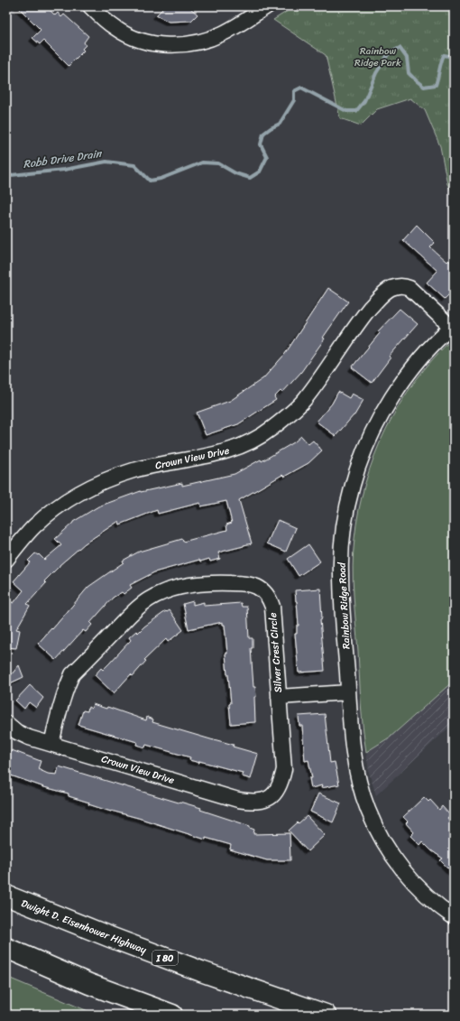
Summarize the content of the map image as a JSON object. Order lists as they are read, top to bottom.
{
  "streets": {
    "highway": ["Dwight D. Eisenhower Highway", "I 80"],
    "street": ["Crown View Drive", "Rainbow Ridge Road", "Silver Crest Circle"]
  },
  "crossings": [
    ["Crown View Drive", "Rainbow Ridge Road"],
    ["Crown View Drive", "Silver Crest Circle"]
  ],
  "water": ["Robb Drive Drain"],
  "parks": ["Rainbow Ridge Park"]
}
